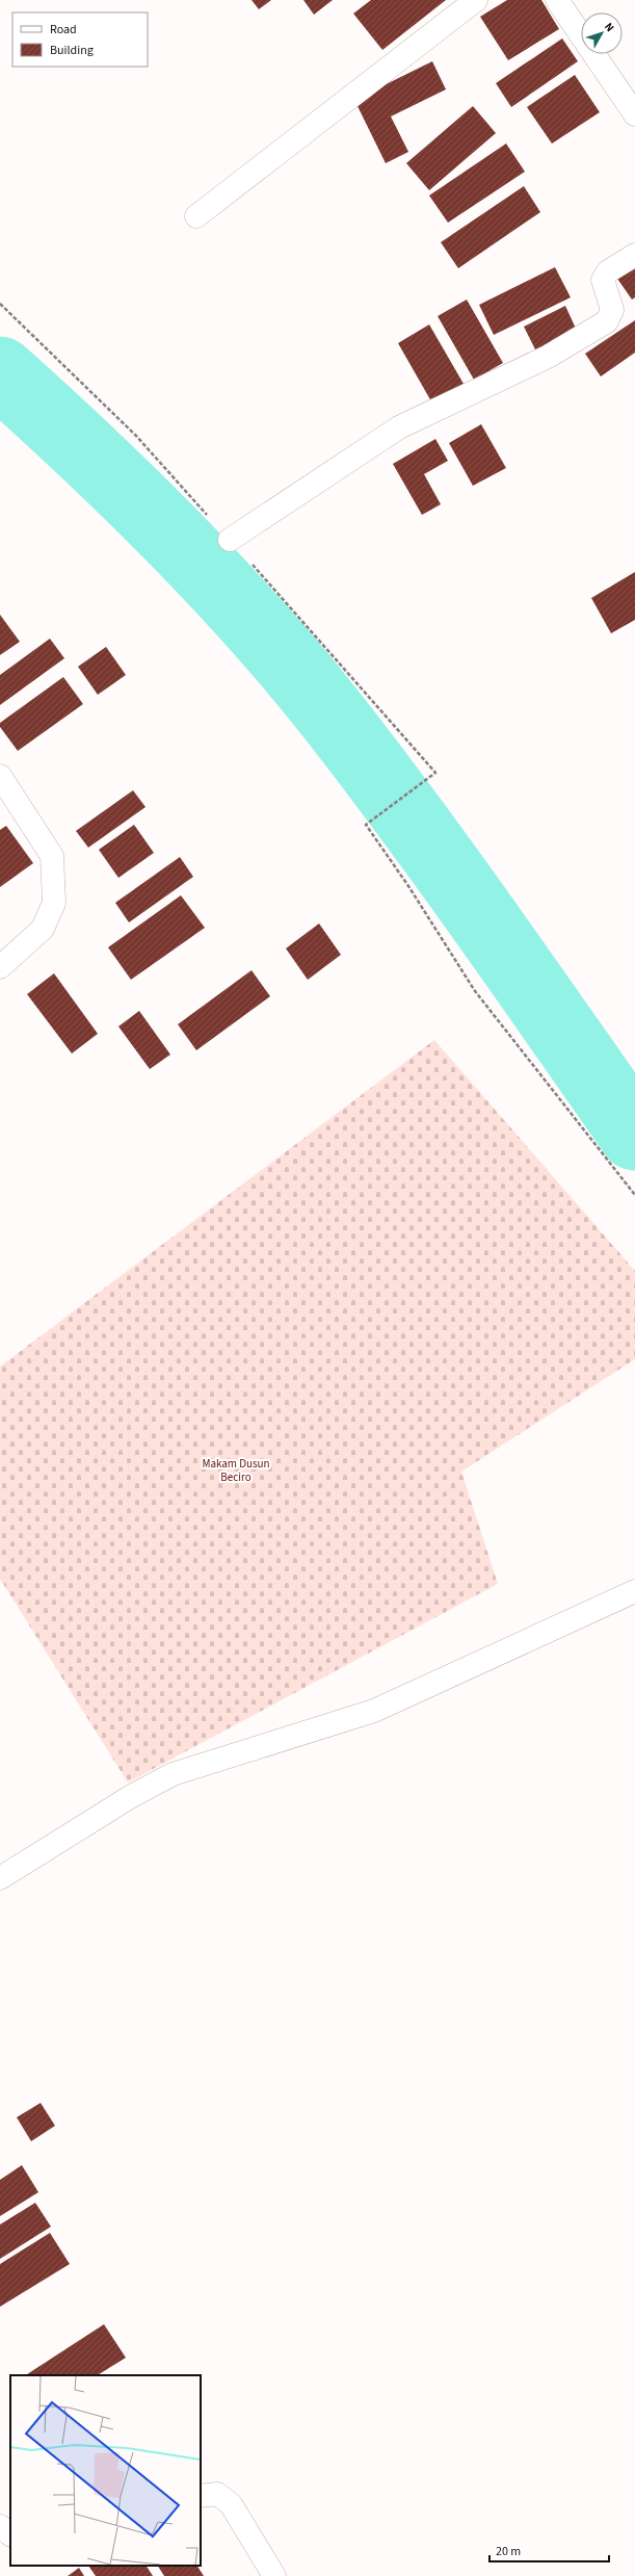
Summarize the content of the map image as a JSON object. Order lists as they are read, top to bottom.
{
  "parks": ["Makam Dusun Beciro"],
  "legend": ["Road", "Building"],
  "scale_bar": "20 m",
  "north": "top right"
}
